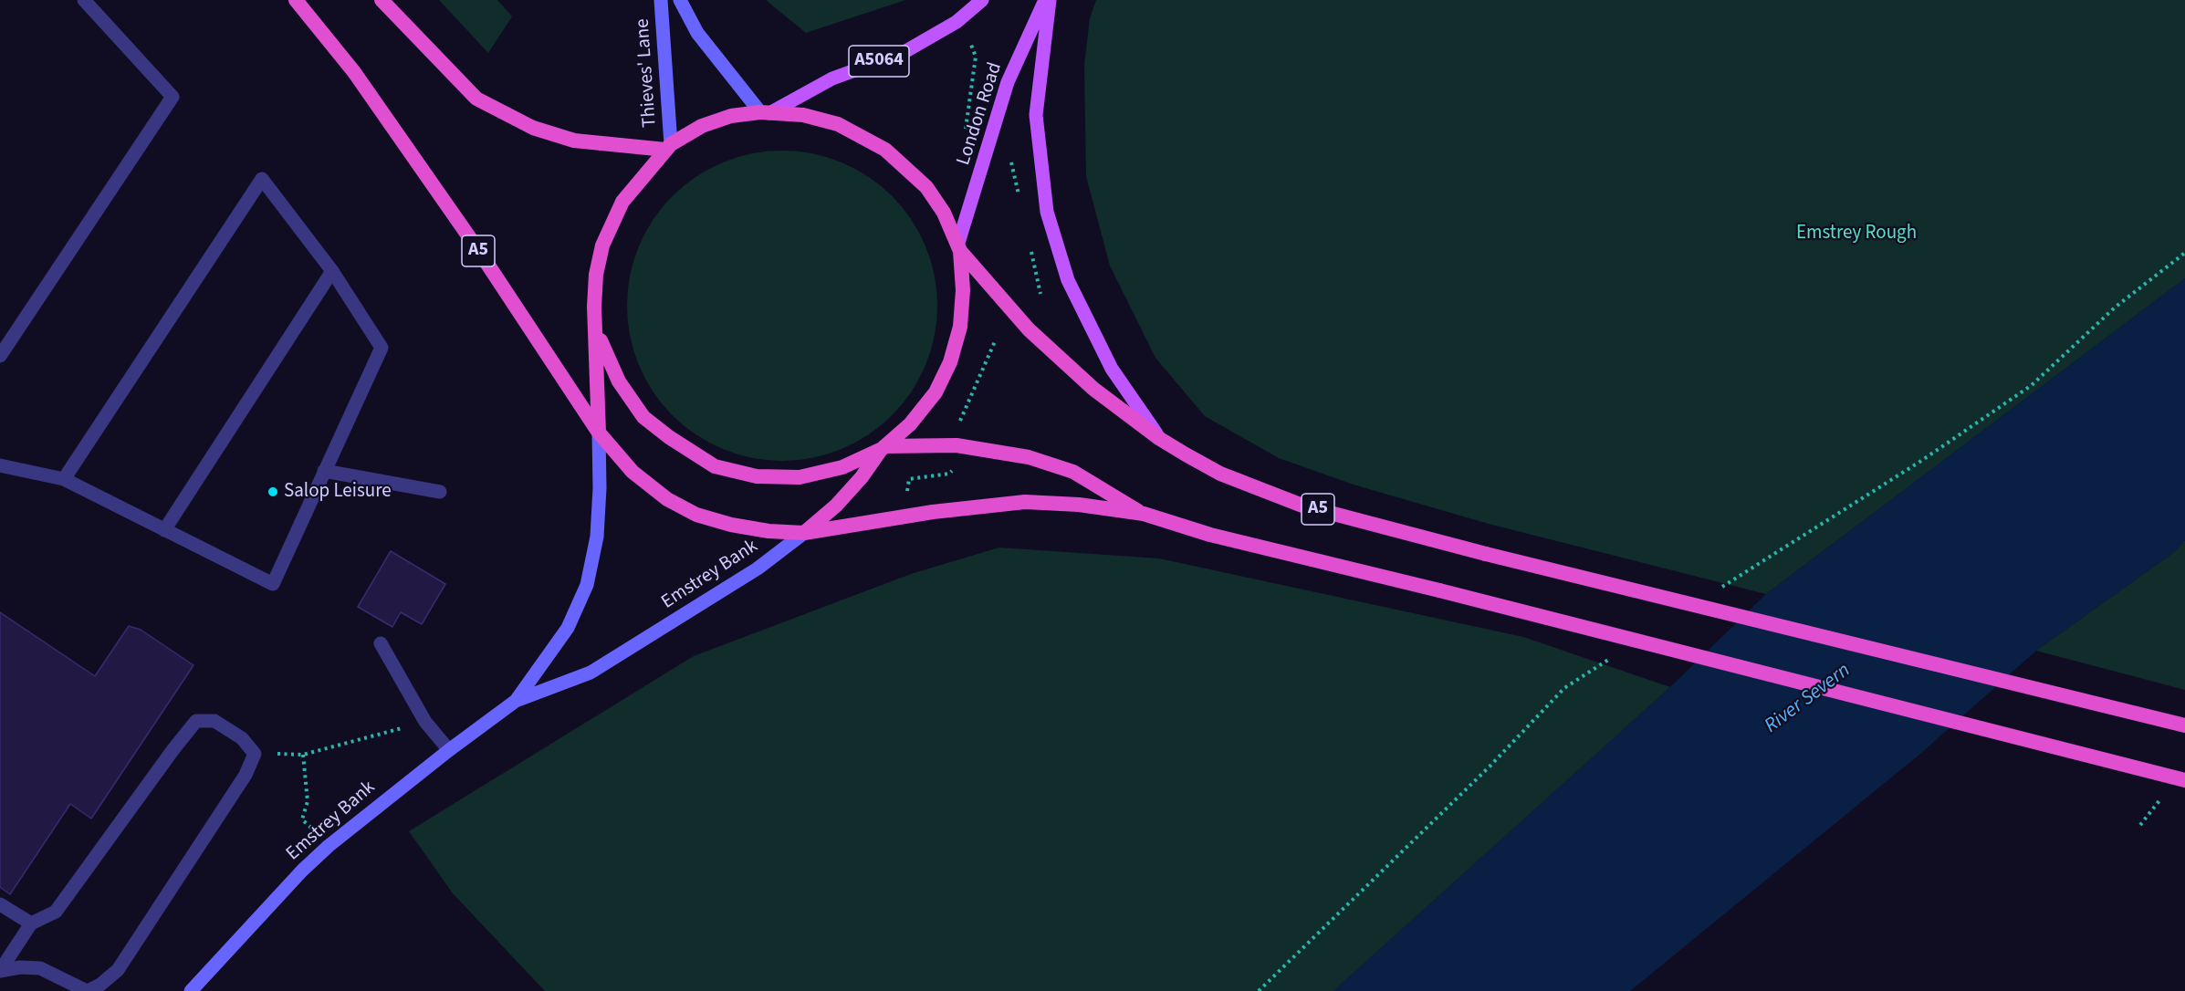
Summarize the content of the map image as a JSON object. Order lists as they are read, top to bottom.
{
  "streets": {
    "highway": ["A5"],
    "main road": [
      "A5064",
      "Thieves' Lane",
      "London Road",
      "Emstrey Bank"
    ]
  },
  "crossings": [
    ["London Road", "A5"],
    ["A5", "Emstrey Bank"]
  ],
  "water": ["River Severn"],
  "parks": ["Emstrey Rough"],
  "places": ["Salop Leisure"]
}
